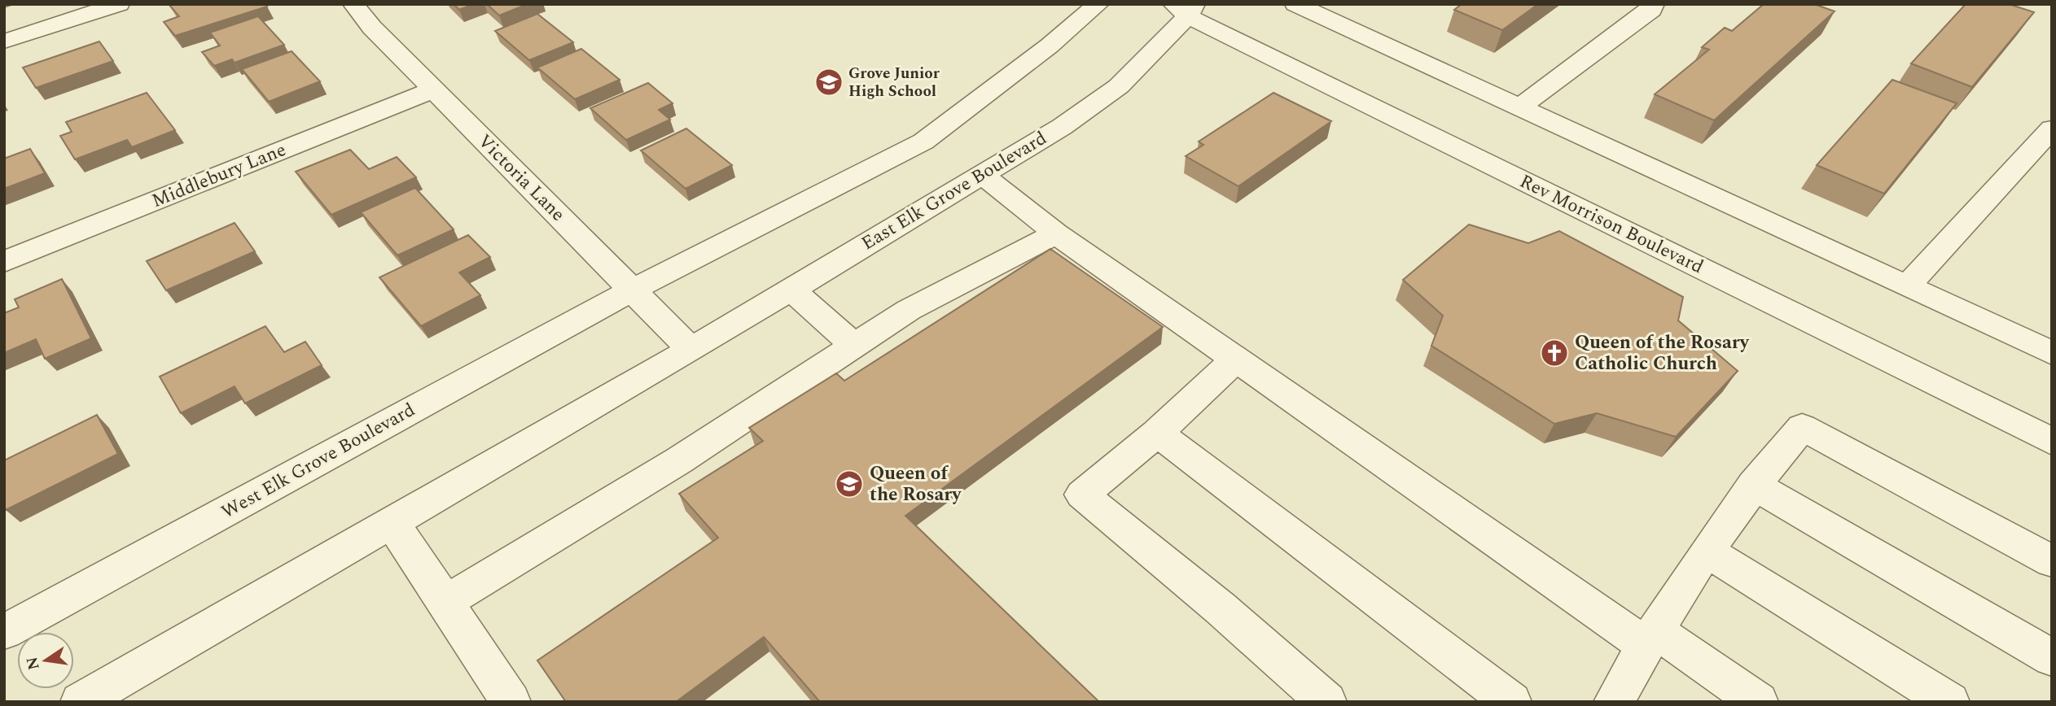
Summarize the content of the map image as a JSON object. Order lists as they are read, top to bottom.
{
  "streets": {
    "street": [
      "Middlebury Lane",
      "Victoria Lane",
      "East Elk Grove Boulevard",
      "Rev Morrison Boulevard",
      "West Elk Grove Boulevard"
    ]
  },
  "crossings": [
    ["Middlebury Lane", "Victoria Lane"],
    ["Victoria Lane", "East Elk Grove Boulevard"],
    ["Victoria Lane", "West Elk Grove Boulevard"],
    ["East Elk Grove Boulevard", "Rev Morrison Boulevard"]
  ],
  "places": {
    "school or university": ["Grove Junior High School", "Queen of the Rosary"],
    "church": ["Queen of the Rosary Catholic Church"]
  },
  "north": "left"
}
